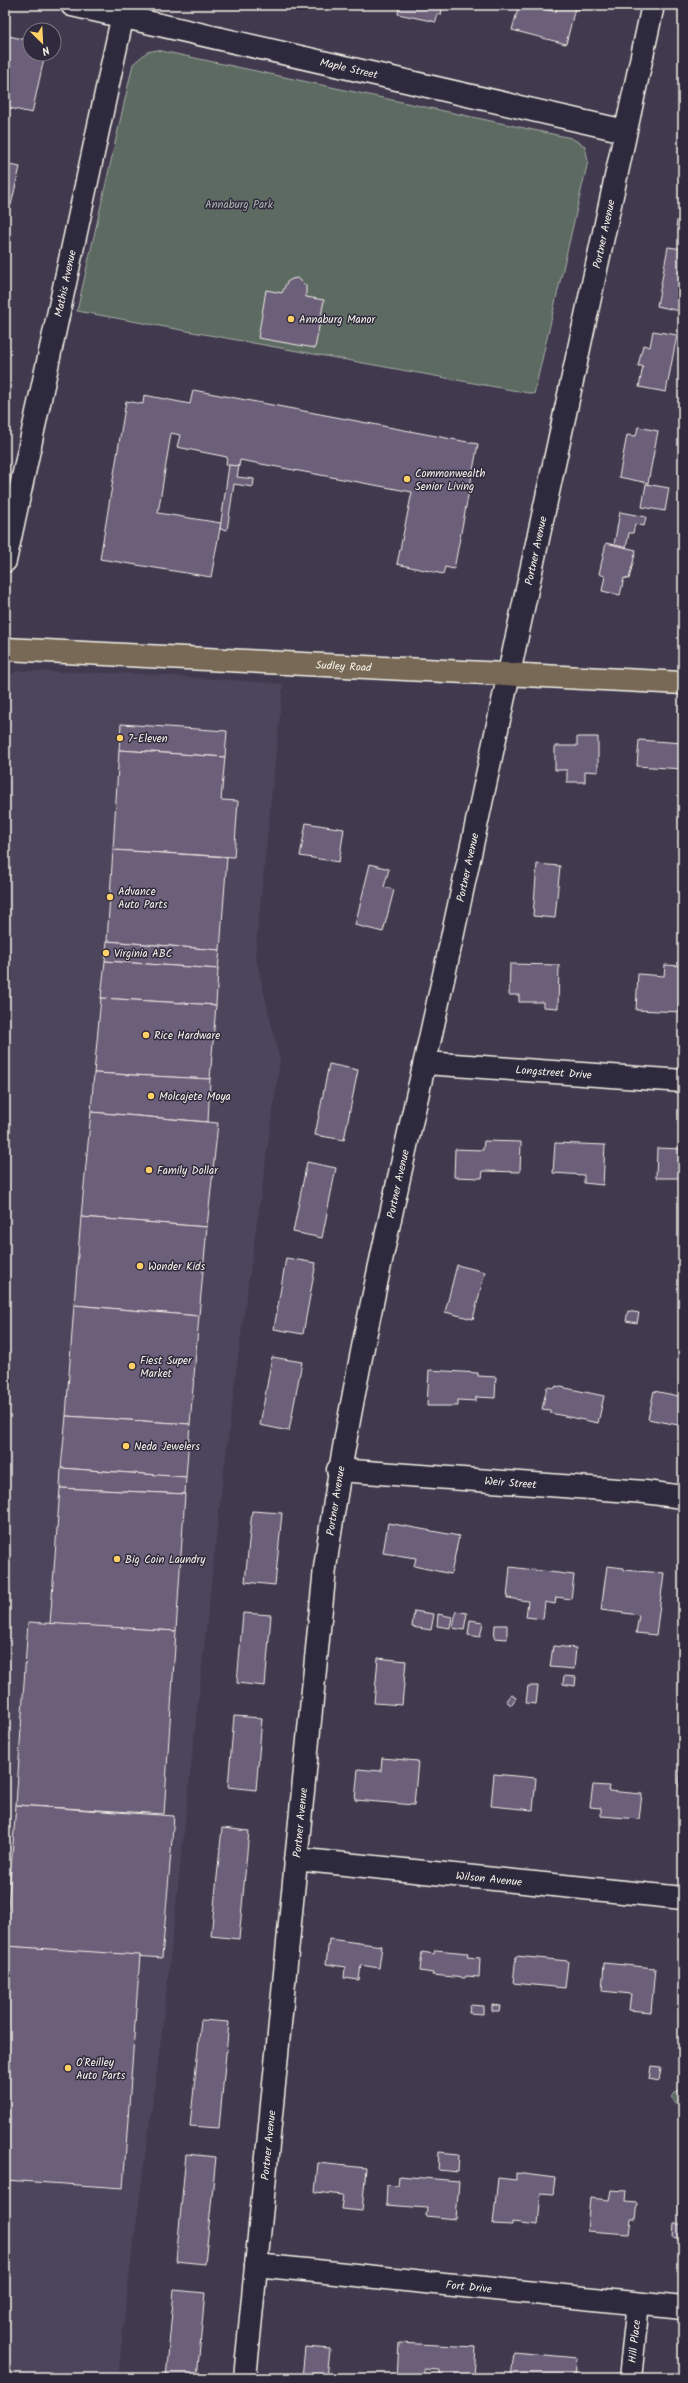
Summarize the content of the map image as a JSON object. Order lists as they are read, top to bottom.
{
  "streets": {
    "main road": ["Sudley Road"],
    "street": [
      "Maple Street",
      "Portner Avenue",
      "Mathis Avenue",
      "Longstreet Drive",
      "Weir Street",
      "Wilson Avenue",
      "Fort Drive",
      "Hill Place"
    ]
  },
  "crossings": [
    ["Maple Street", "Portner Avenue"],
    ["Maple Street", "Mathis Avenue"],
    ["Portner Avenue", "Sudley Road"],
    ["Portner Avenue", "Longstreet Drive"],
    ["Portner Avenue", "Weir Street"],
    ["Portner Avenue", "Wilson Avenue"],
    ["Portner Avenue", "Fort Drive"],
    ["Fort Drive", "Hill Place"]
  ],
  "parks": ["Annaburg Park"],
  "places": [
    "Annaburg Manor",
    "Commonwealth Senior Living",
    "7-Eleven",
    "Advance Auto Parts",
    "Virginia ABC",
    "Rice Hardware",
    "Molcajete Moya",
    "Family Dollar",
    "Wonder Kids",
    "Fiest Super Market",
    "Neda Jewelers",
    "Big Coin Laundry",
    "O'Reilley Auto Parts"
  ],
  "north": "bottom right"
}
